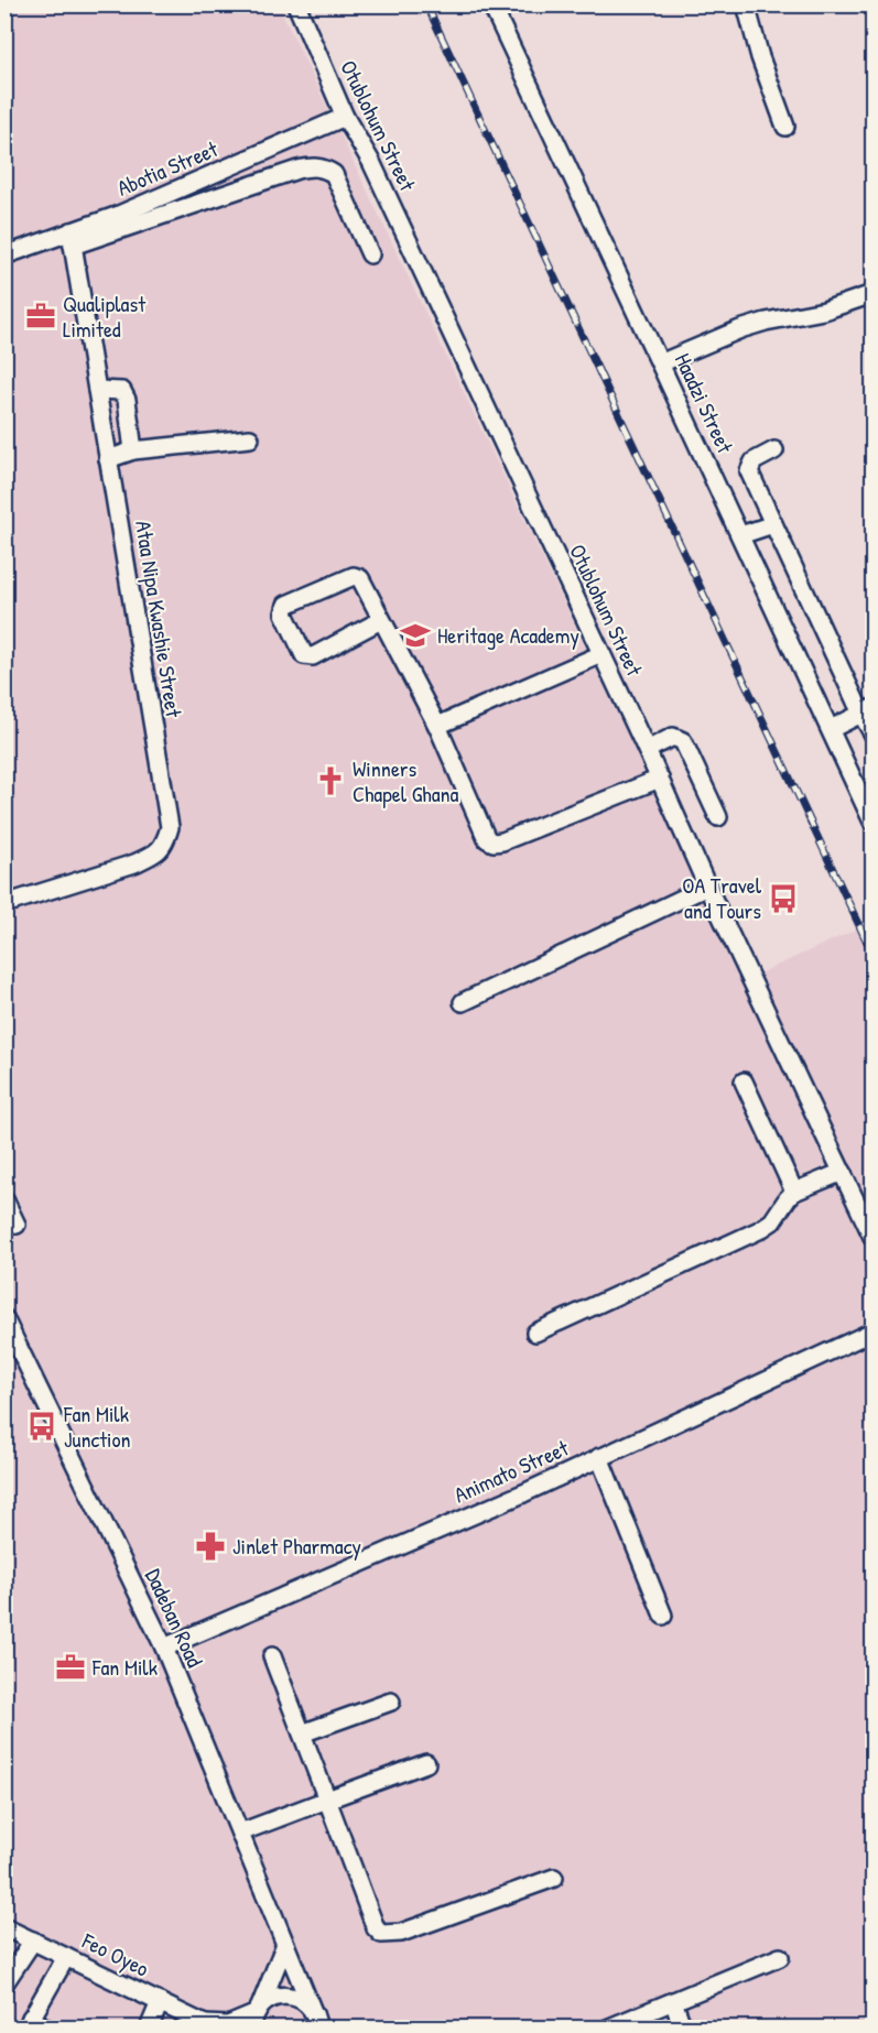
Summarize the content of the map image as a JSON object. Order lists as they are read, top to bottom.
{
  "streets": {
    "street": [
      "Otublohum Street",
      "Abotia Street",
      "Haadzi Street",
      "Ataa Nipa Kwashie Street",
      "Animato Street",
      "Dadeban Road",
      "Feo Oyeo"
    ]
  },
  "crossings": [
    ["Otublohum Street", "Abotia Street"],
    ["Abotia Street", "Ataa Nipa Kwashie Street"],
    ["Animato Street", "Dadeban Road"],
    ["Dadeban Road", "Feo Oyeo"]
  ],
  "places": {
    "office": ["Qualiplast Limited", "Fan Milk"],
    "school or university": ["Heritage Academy"],
    "church": ["Winners Chapel Ghana"],
    "bus stop": ["OA Travel and Tours", "Fan Milk Junction"],
    "pharmacy": ["Jinlet Pharmacy"]
  }
}
